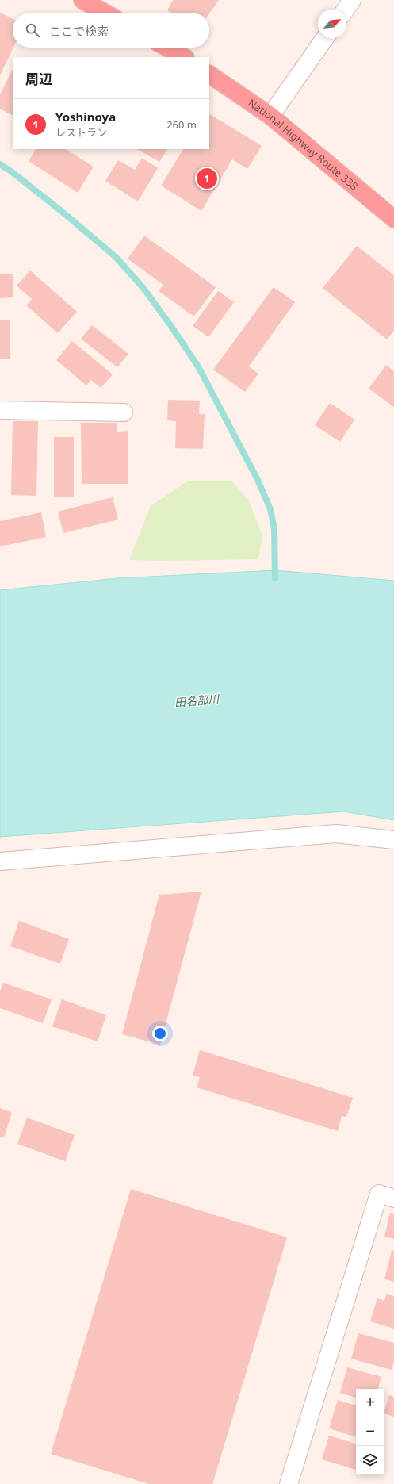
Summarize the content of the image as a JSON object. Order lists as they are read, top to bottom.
{
  "streets": {
    "highway": ["National Highway Route 338"]
  },
  "water": ["田名部川"],
  "north": "top right",
  "page": {
    "search": "ここで検索",
    "heading": "周辺",
    "list": [
      {
        "mark": "1",
        "name": "Yoshinoya",
        "note": "レストラン",
        "value": "260 m"
      }
    ],
    "pins": "1",
    "map_buttons": ["+", "−"]
  }
}
